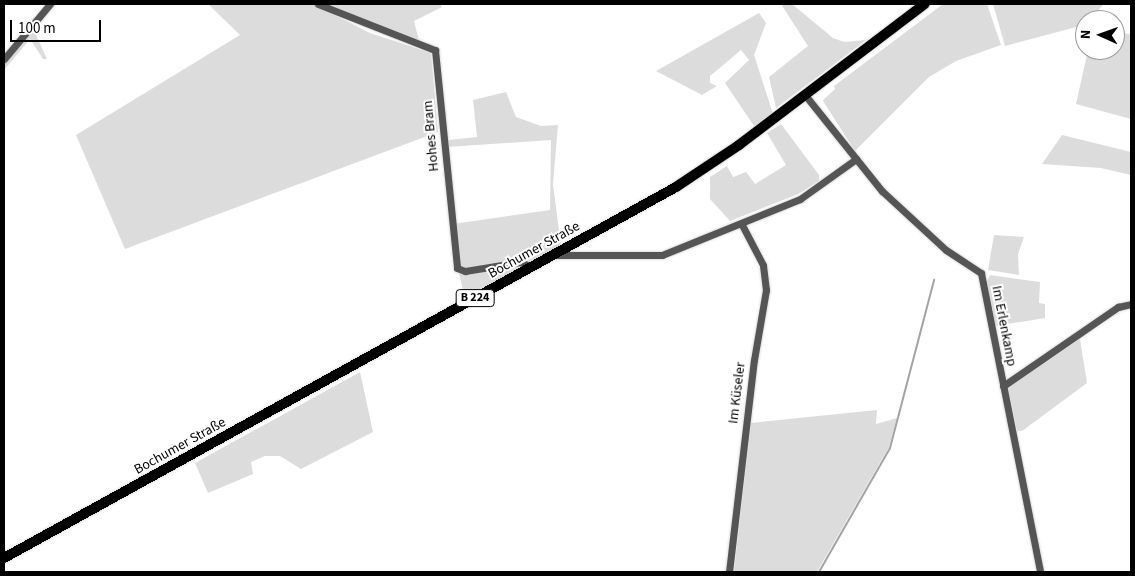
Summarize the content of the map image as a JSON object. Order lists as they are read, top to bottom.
{
  "streets": {
    "main road": ["Bochumer Straße", "B 224"],
    "street": ["Hohes Bram", "Im Erlenkamp", "Im Küseler"]
  },
  "crossings": [
    ["Hohes Bram", "Bochumer Straße"],
    ["Bochumer Straße", "Im Erlenkamp"]
  ],
  "scale_bar": "100 m",
  "north": "left"
}
